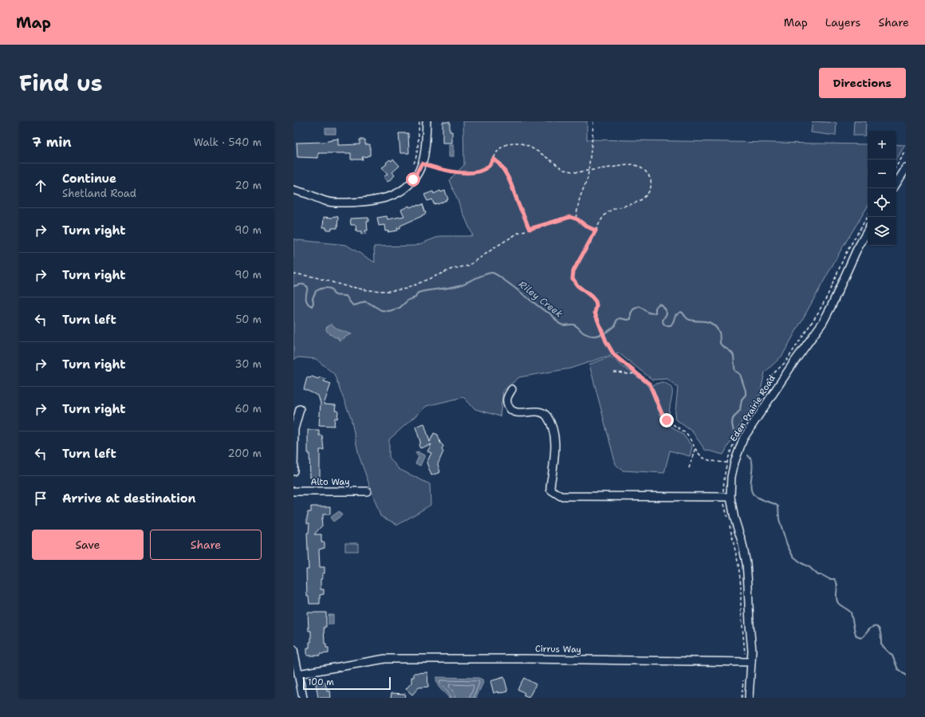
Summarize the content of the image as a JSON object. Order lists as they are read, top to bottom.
{
  "streets": {
    "street": ["Eden Prairie Road", "Alto Way", "Cirrus Way"]
  },
  "crossings": [
    ["Eden Prairie Road", "Cirrus Way"]
  ],
  "water": ["Riley Creek"],
  "scale_bar": "100 m",
  "page": {
    "header": "Map",
    "nav": ["Map", "Layers", "Share"],
    "title": "Find us",
    "buttons": [
      "Directions",
      ["Save", "Share"]
    ],
    "heading": ["7 min", "Walk · 540 m"],
    "map_buttons": ["+", "−"],
    "list": [
      ["Continue", "Shetland Road", "20 m"],
      ["Turn right", "90 m"],
      ["Turn right", "90 m"],
      ["Turn left", "50 m"],
      ["Turn right", "30 m"],
      ["Turn right", "60 m"],
      ["Turn left", "200 m"],
      "Arrive at destination"
    ],
    "scale": "100 m"
  }
}
